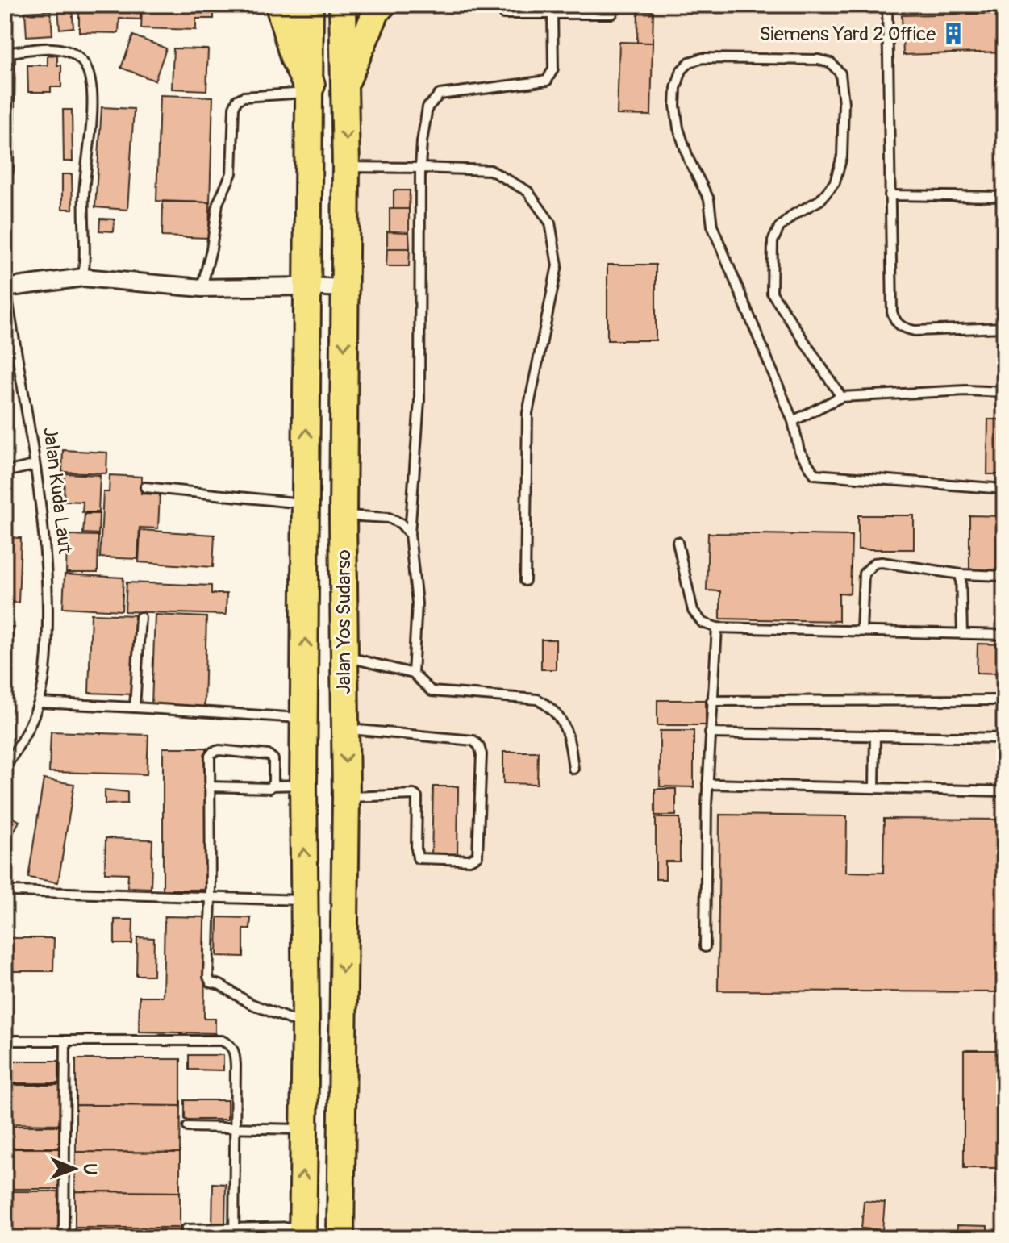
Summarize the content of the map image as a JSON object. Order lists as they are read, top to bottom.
{
  "streets": {
    "main road": ["Jalan Yos Sudarso"],
    "street": ["Jalan Kuda Laut"]
  },
  "crossings": [
    ["Jalan Kuda Laut", "Jalan Yos Sudarso"]
  ],
  "places": {
    "building": ["Siemens Yard 2 Office"]
  },
  "north": "right"
}
